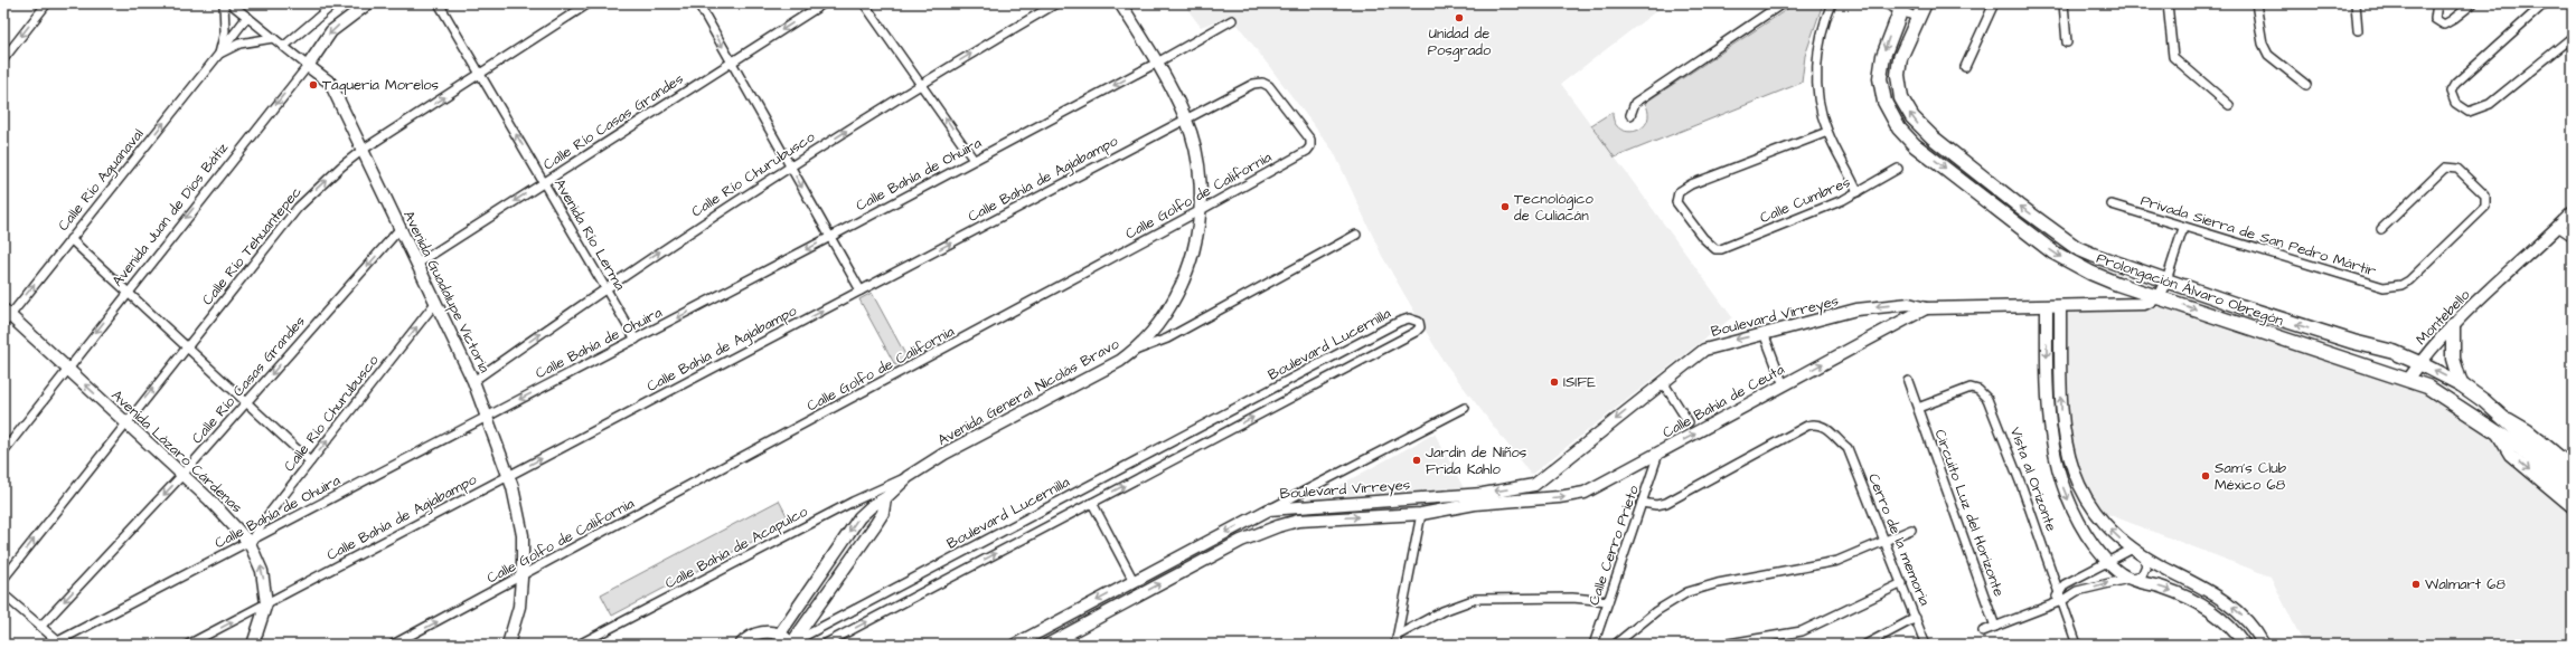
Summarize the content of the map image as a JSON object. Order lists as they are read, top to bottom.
{
  "streets": {
    "main road": ["Prolongación Álvaro Obregón"],
    "street": [
      "Calle Río Casas Grandes",
      "Calle Río Churubusco",
      "Calle Bahía de Ohuira",
      "Calle Bahía de Agiabampo",
      "Calle Río Aguanaval",
      "Calle Golfo de California",
      "Calle Cumbres",
      "Avenida Juan de Dios Bátiz",
      "Avenida Río Lerma",
      "Privada Sierra de San Pedro Mártir",
      "Calle Río Tehuantepec",
      "Avenida Guadalupe Victoria",
      "Boulevard Virreyes",
      "Montebello",
      "Boulevard Lucernilla",
      "Avenida General Nicolás Bravo",
      "Calle Bahía de Ceuta",
      "Avenida Lázaro Cárdenas",
      "Vista al Orizonte",
      "Circuito Luz del Horizonte",
      "Cerro de la memoria",
      "Calle Cerro Prieto",
      "Calle Bahía de Acapulco"
    ]
  },
  "crossings": [
    ["Calle Río Casas Grandes", "Avenida Río Lerma"],
    ["Calle Río Casas Grandes", "Avenida Guadalupe Victoria"],
    ["Calle Río Casas Grandes", "Avenida Lázaro Cárdenas"],
    ["Calle Río Churubusco", "Calle Bahía de Ohuira"],
    ["Calle Río Churubusco", "Avenida Río Lerma"],
    ["Calle Río Churubusco", "Avenida Guadalupe Victoria"],
    ["Calle Río Churubusco", "Avenida Lázaro Cárdenas"],
    ["Calle Bahía de Ohuira", "Avenida Río Lerma"],
    ["Calle Bahía de Ohuira", "Avenida Guadalupe Victoria"],
    ["Calle Bahía de Ohuira", "Avenida General Nicolás Bravo"],
    ["Calle Bahía de Ohuira", "Avenida Lázaro Cárdenas"],
    ["Calle Bahía de Agiabampo", "Calle Golfo de California"],
    ["Calle Bahía de Agiabampo", "Avenida Guadalupe Victoria"],
    ["Calle Bahía de Agiabampo", "Avenida General Nicolás Bravo"],
    ["Calle Bahía de Agiabampo", "Avenida Lázaro Cárdenas"],
    ["Calle Río Aguanaval", "Avenida Guadalupe Victoria"],
    ["Calle Río Aguanaval", "Avenida Lázaro Cárdenas"],
    ["Calle Golfo de California", "Avenida Guadalupe Victoria"],
    ["Calle Golfo de California", "Avenida General Nicolás Bravo"],
    ["Avenida Juan de Dios Bátiz", "Avenida Guadalupe Victoria"],
    ["Avenida Juan de Dios Bátiz", "Avenida Lázaro Cárdenas"],
    ["Avenida Río Lerma", "Calle Río Tehuantepec"],
    ["Calle Río Tehuantepec", "Avenida Guadalupe Victoria"],
    ["Calle Río Tehuantepec", "Avenida Lázaro Cárdenas"],
    ["Prolongación Álvaro Obregón", "Montebello"],
    ["Prolongación Álvaro Obregón", "Calle Bahía de Ceuta"],
    ["Boulevard Virreyes", "Calle Bahía de Ceuta"],
    ["Boulevard Lucernilla", "Avenida General Nicolás Bravo"],
    ["Avenida General Nicolás Bravo", "Calle Bahía de Acapulco"],
    ["Calle Bahía de Ceuta", "Calle Cerro Prieto"],
    ["Vista al Orizonte", "Circuito Luz del Horizonte"],
    ["Cerro de la memoria", "Calle Cerro Prieto"]
  ],
  "one_way": [
    "Calle Río Casas Grandes",
    "Calle Río Churubusco",
    "Calle Bahía de Ohuira",
    "Calle Bahía de Agiabampo",
    "Calle Río Aguanaval",
    "Avenida Juan de Dios Bátiz",
    "Calle Río Tehuantepec",
    "Boulevard Virreyes"
  ],
  "places": [
    "Unidad de Posgrado",
    "Taquería Morelos",
    "Tecnológico de Culiacán",
    "ISIFE",
    "Jardín de Niños Frida Kahlo",
    "Sam's Club México 68",
    "Walmart 68"
  ]
}
